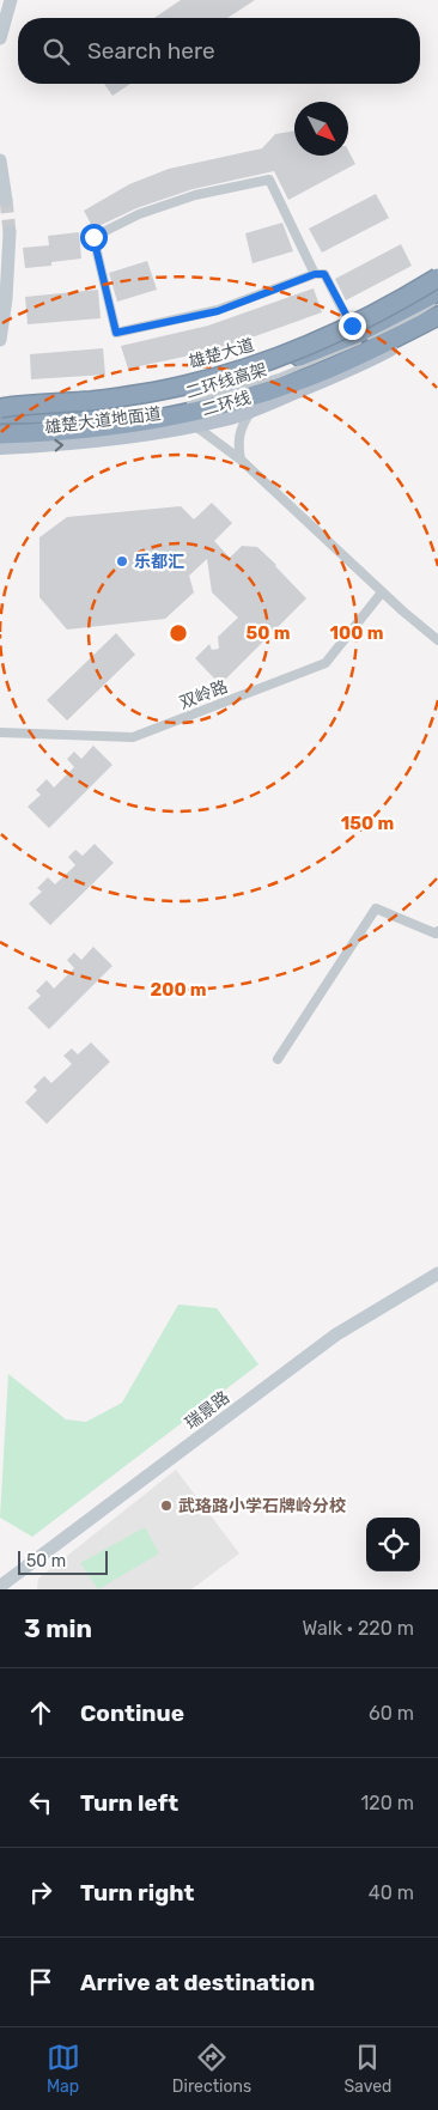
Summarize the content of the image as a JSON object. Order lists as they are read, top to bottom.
{
  "streets": {
    "highway": ["二环线高架", "二环线"],
    "main road": ["雄楚大道", "雄楚大道地面道"],
    "street": ["双岭路", "瑞景路"]
  },
  "crossings": [
    ["雄楚大道", "二环线高架"]
  ],
  "one_way": ["雄楚大道地面道"],
  "places": ["乐都汇", "武珞路小学石牌岭分校"],
  "scale_bar": "50 m",
  "north": "bottom right",
  "page": {
    "search": "Search here",
    "scale": "50 m",
    "heading": ["3 min", "Walk · 220 m"],
    "list": [
      ["Continue", "60 m"],
      ["Turn left", "120 m"],
      ["Turn right", "40 m"],
      "Arrive at destination"
    ],
    "nav": ["Map", "Directions", "Saved"]
  },
  "rings": [
    "50 m",
    "100 m",
    "150 m",
    "200 m"
  ]
}
